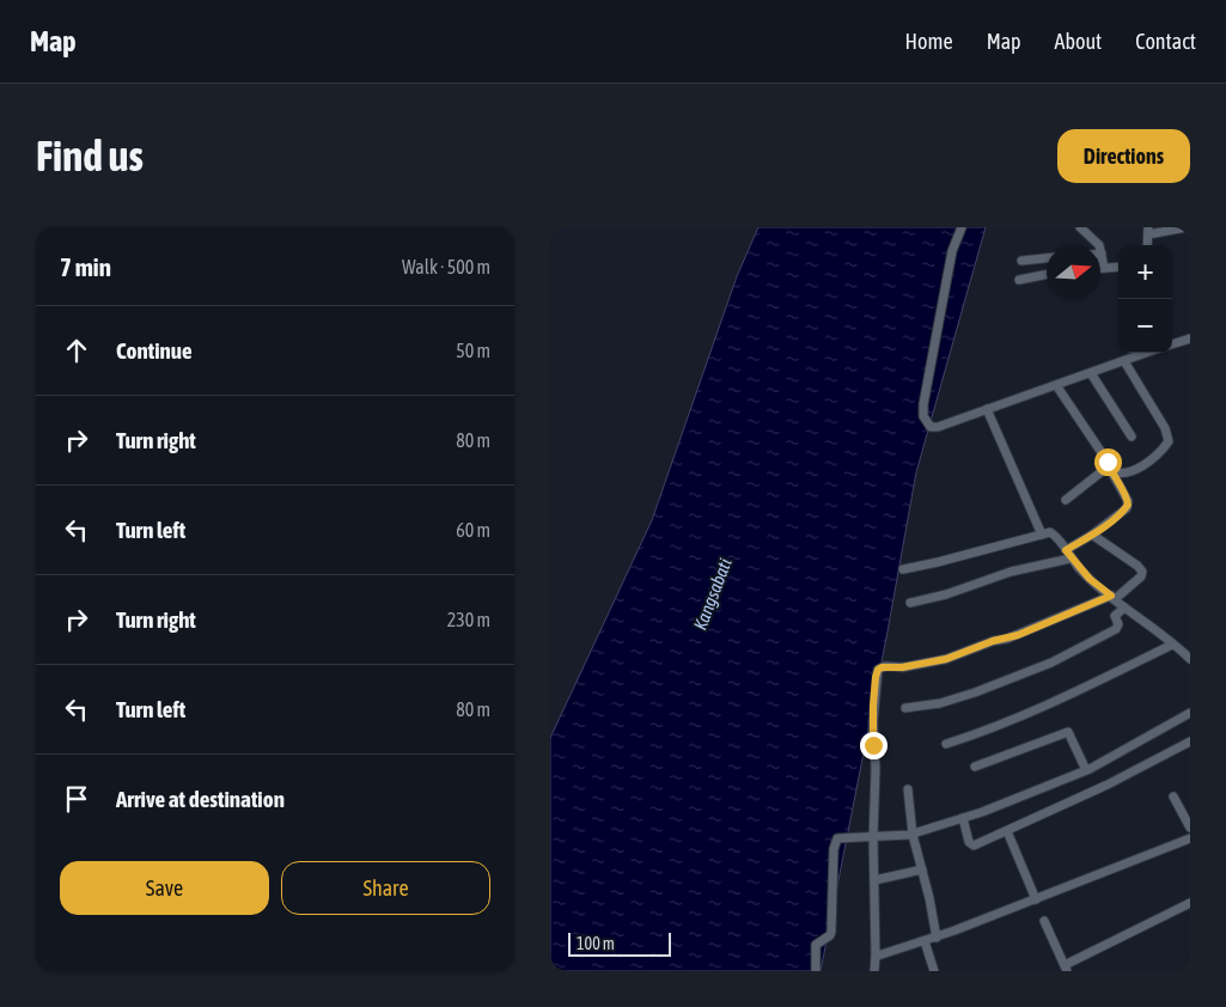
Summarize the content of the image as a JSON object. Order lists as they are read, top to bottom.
{
  "water": ["Kangsabati"],
  "scale_bar": "100 m",
  "north": "right",
  "page": {
    "header": "Map",
    "nav": [
      "Home",
      "Map",
      "About",
      "Contact"
    ],
    "buttons": [
      "Directions",
      ["Save", "Share"]
    ],
    "title": "Find us",
    "heading": ["7 min", "Walk · 500 m"],
    "map_buttons": ["+", "−"],
    "list": [
      ["Continue", "50 m"],
      ["Turn right", "80 m"],
      ["Turn left", "60 m"],
      ["Turn right", "230 m"],
      ["Turn left", "80 m"],
      "Arrive at destination"
    ],
    "scale": "100 m"
  }
}
